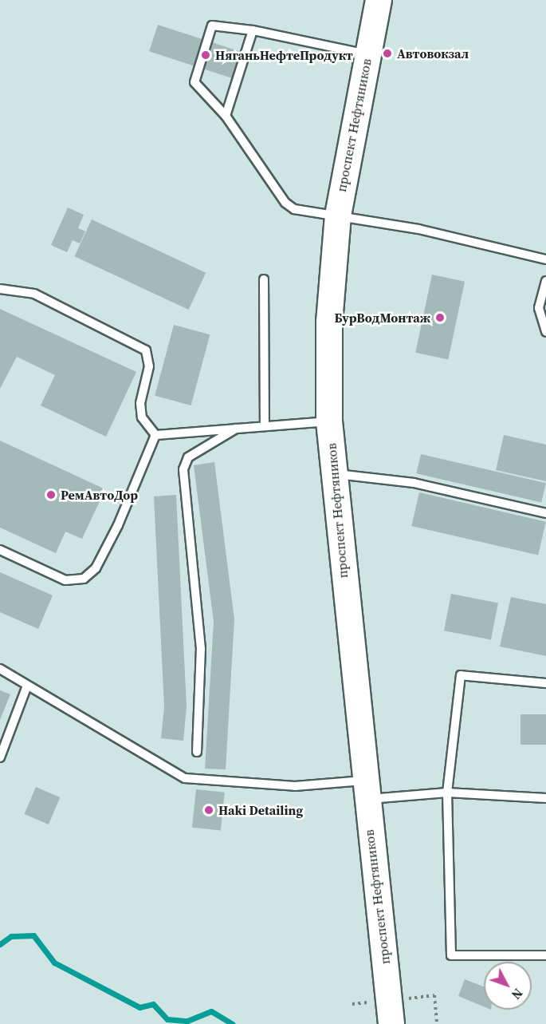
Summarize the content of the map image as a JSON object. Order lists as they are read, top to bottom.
{
  "streets": {
    "main road": ["проспект Нефтяников"]
  },
  "places": [
    "Автовокзал",
    "НяганьНефтеПродукт",
    "БурВодМонтаж",
    "РемАвтоДор",
    "Haki Detailing"
  ],
  "north": "bottom right"
}
